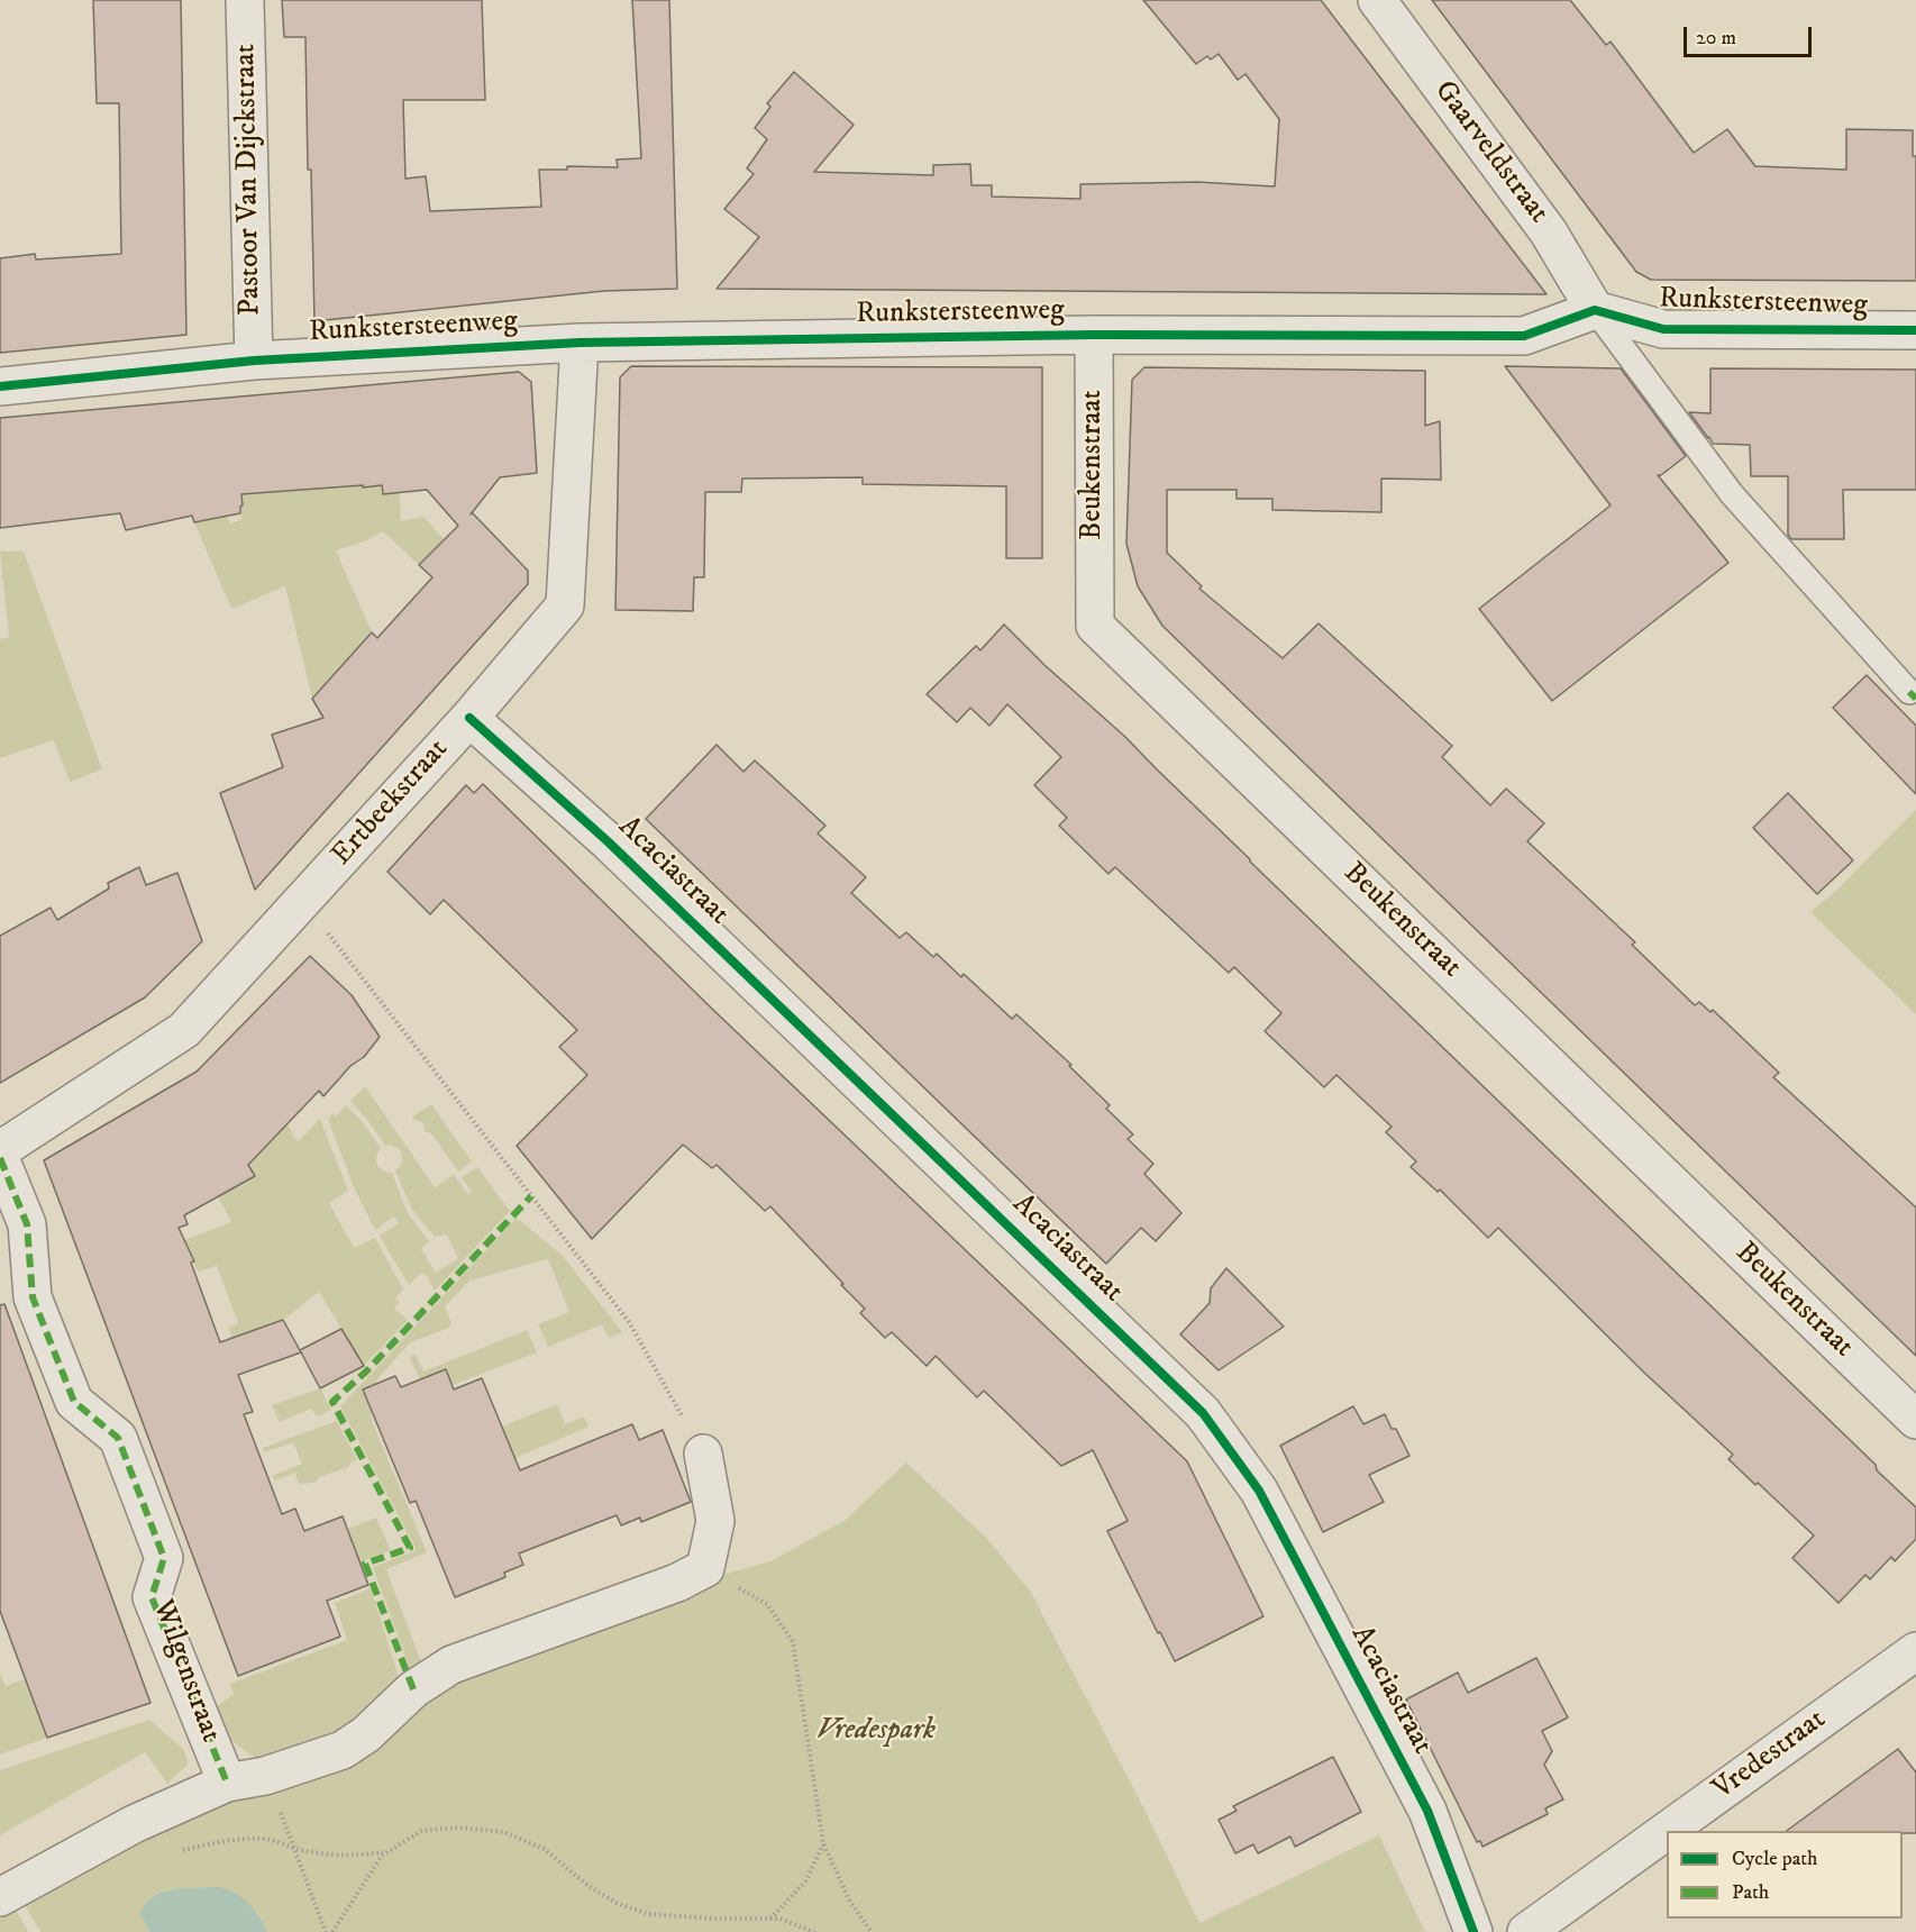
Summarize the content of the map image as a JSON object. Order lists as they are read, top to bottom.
{
  "streets": {
    "street": [
      "Gaarveldstraat",
      "Pastoor Van Dijckstraat",
      "Runkstersteenweg",
      "Beukenstraat",
      "Ertbeekstraat",
      "Acaciastraat",
      "Wilgenstraat",
      "Vredestraat"
    ]
  },
  "crossings": [
    ["Gaarveldstraat", "Runkstersteenweg"],
    ["Pastoor Van Dijckstraat", "Runkstersteenweg"],
    ["Runkstersteenweg", "Beukenstraat"],
    ["Runkstersteenweg", "Ertbeekstraat"],
    ["Ertbeekstraat", "Acaciastraat"]
  ],
  "parks": ["Vredespark"],
  "legend": ["Cycle path", "Path"],
  "scale_bar": "20 m"
}
